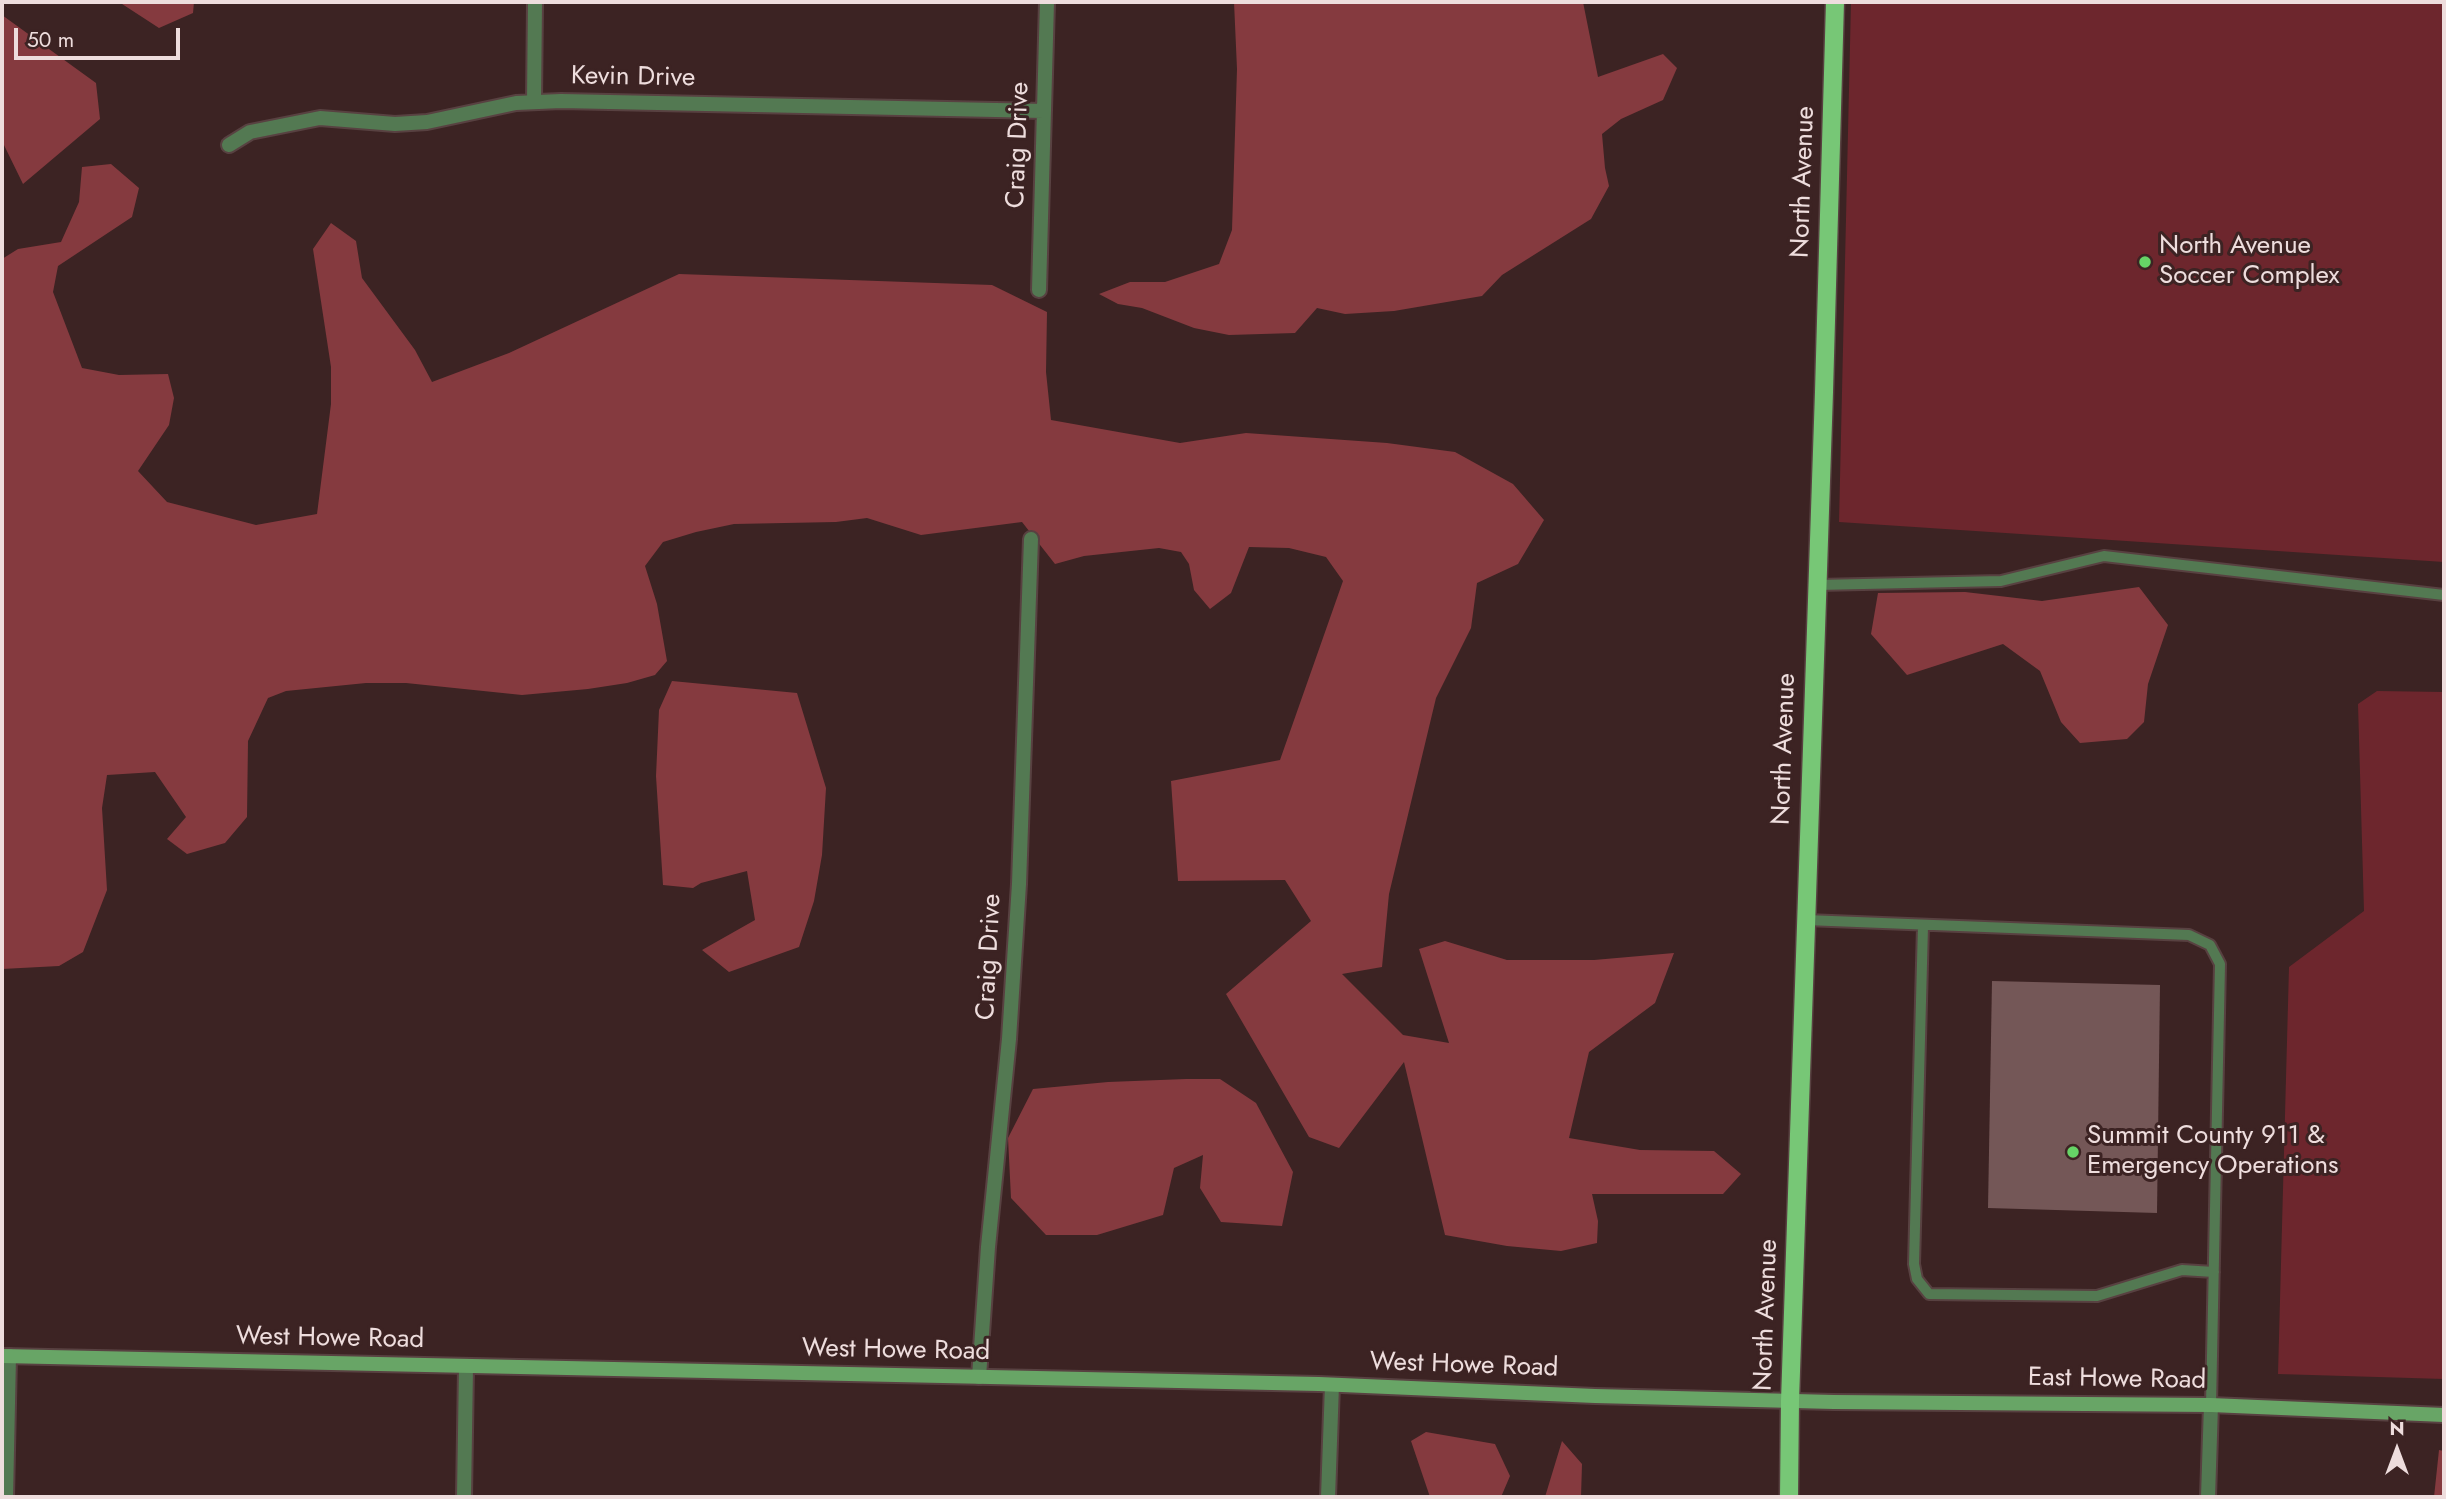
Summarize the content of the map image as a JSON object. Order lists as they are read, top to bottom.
{
  "streets": {
    "main road": ["North Avenue", "West Howe Road", "East Howe Road"],
    "street": ["Kevin Drive", "Craig Drive"]
  },
  "crossings": [
    ["Kevin Drive", "Craig Drive"],
    ["Craig Drive", "West Howe Road"],
    ["North Avenue", "West Howe Road"],
    ["North Avenue", "East Howe Road"],
    ["West Howe Road", "East Howe Road"]
  ],
  "places": ["North Avenue Soccer Complex", "Summit County 911 & Emergency Operations"],
  "scale_bar": "50 m",
  "north": "top"
}
